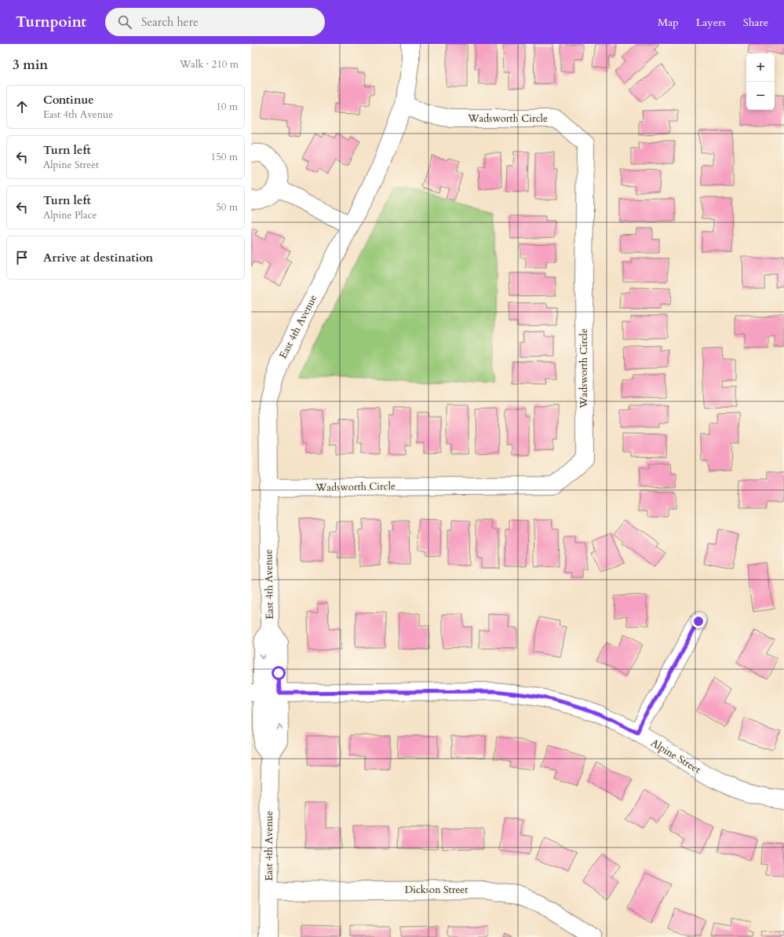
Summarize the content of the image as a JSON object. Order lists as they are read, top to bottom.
{
  "streets": {
    "street": [
      "Wadsworth Circle",
      "East 4th Avenue",
      "Alpine Street",
      "Dickson Street"
    ]
  },
  "crossings": [
    ["Wadsworth Circle", "East 4th Avenue"],
    ["East 4th Avenue", "Alpine Street"],
    ["East 4th Avenue", "Dickson Street"]
  ],
  "page": {
    "header": "Turnpoint",
    "search": "Search here",
    "nav": ["Map", "Layers", "Share"],
    "heading": ["3 min", "Walk · 210 m"],
    "map_buttons": ["+", "−"],
    "list": [
      ["Continue", "East 4th Avenue", "10 m"],
      ["Turn left", "Alpine Street", "150 m"],
      ["Turn left", "Alpine Place", "50 m"],
      "Arrive at destination"
    ]
  }
}
